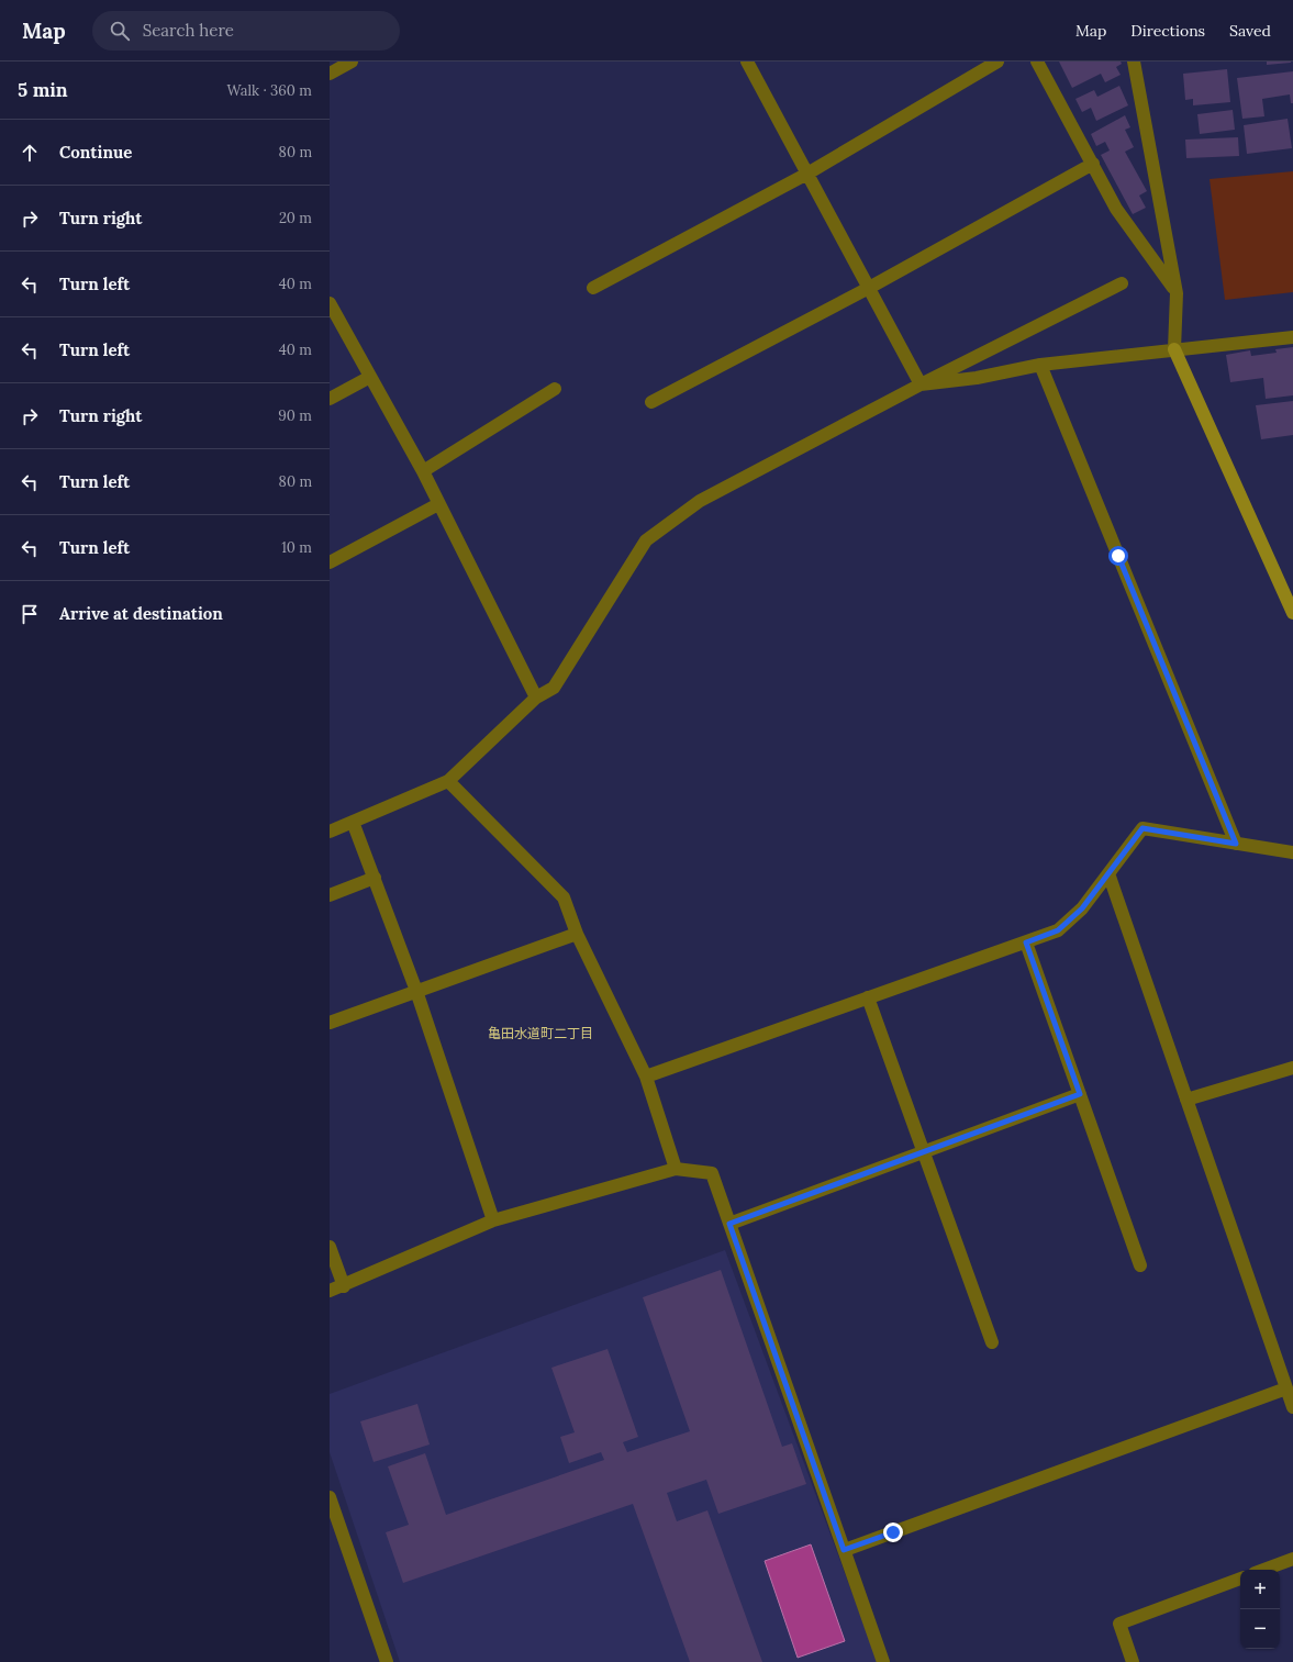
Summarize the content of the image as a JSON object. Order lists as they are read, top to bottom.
{
  "districts": ["亀田水道町二丁目"],
  "page": {
    "header": "Map",
    "search": "Search here",
    "nav": ["Map", "Directions", "Saved"],
    "heading": ["5 min", "Walk · 360 m"],
    "list": [
      ["Continue", "80 m"],
      ["Turn right", "20 m"],
      ["Turn left", "40 m"],
      ["Turn left", "40 m"],
      ["Turn right", "90 m"],
      ["Turn left", "80 m"],
      ["Turn left", "10 m"],
      "Arrive at destination"
    ],
    "map_buttons": ["+", "−"]
  }
}
